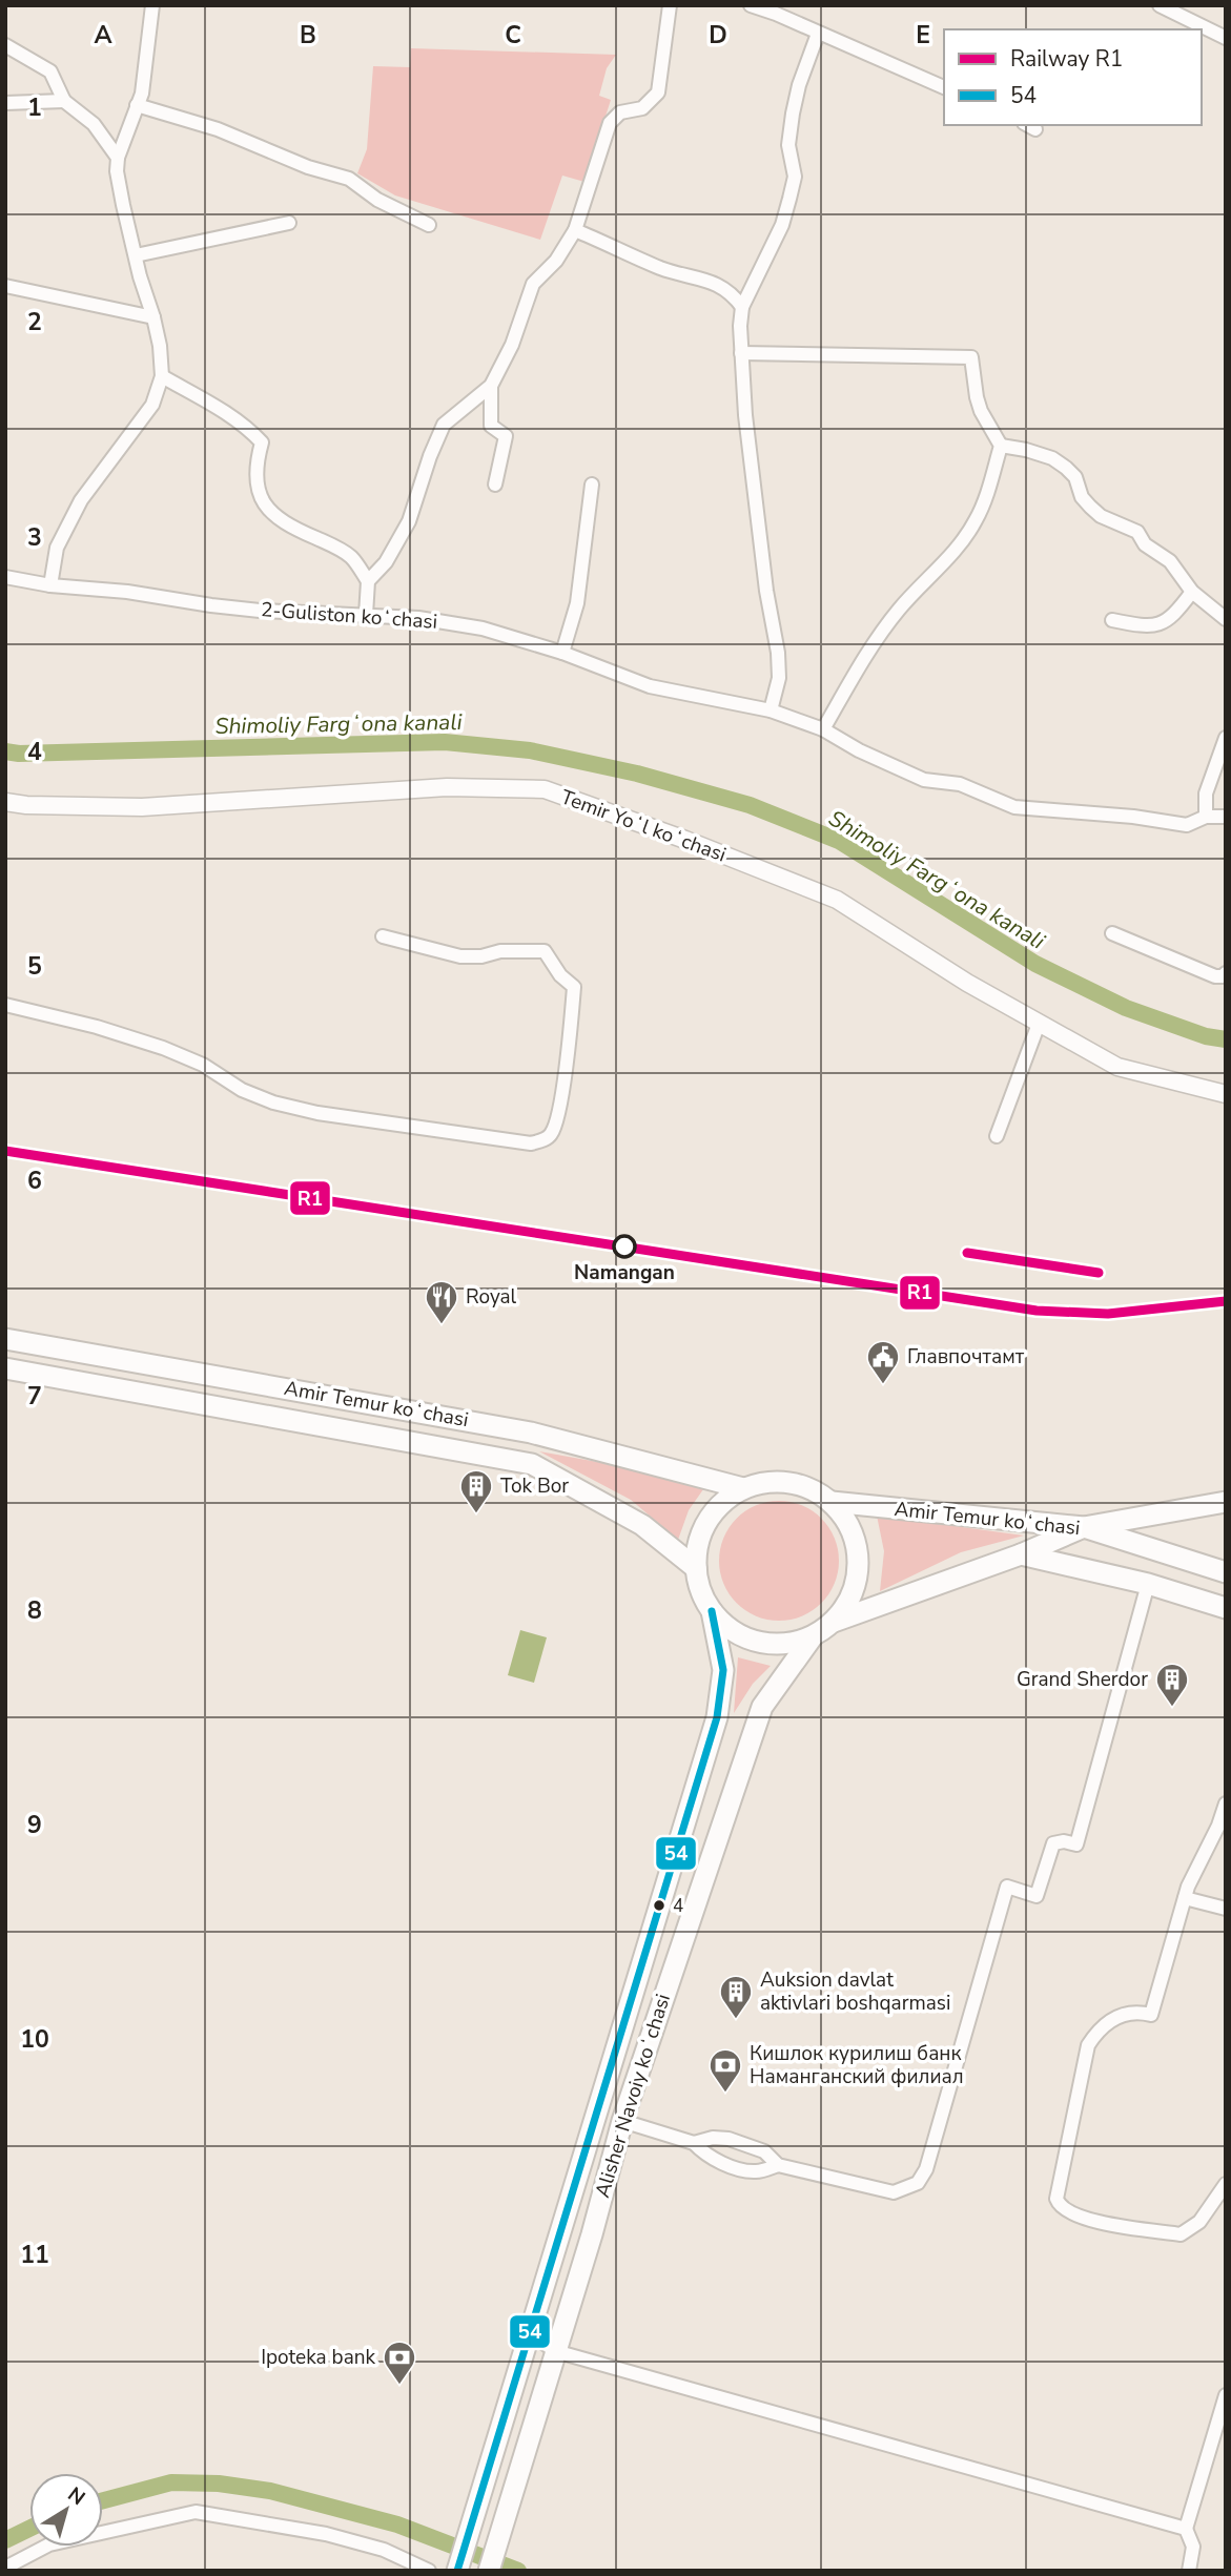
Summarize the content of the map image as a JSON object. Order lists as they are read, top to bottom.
{
  "streets": {
    "main road": ["Amir Temur koʻchasi", "Alisher Navoiy koʻchasi"],
    "street": ["2-Guliston koʻchasi", "Temir Yoʻl koʻchasi"]
  },
  "crossings": [
    ["Amir Temur koʻchasi", "Alisher Navoiy koʻchasi"]
  ],
  "water": ["Shimoliy Fargʻona kanali"],
  "places": {
    "other": ["Namangan", "4"],
    "restaurant": ["Royal"],
    "public building": ["Главпочтамт"],
    "building": ["Tok Bor", "Grand Sherdor", "Auksion davlat aktivlari boshqarmasi"],
    "bank": ["Кишлок курилиш банк Наманганский филиал", "Ipoteka bank"]
  },
  "lines": ["rail line R1", "transit line 54"],
  "legend": ["Railway R1", "54"],
  "north": "top right",
  "grid": {
    "columns": [
      "A",
      "B",
      "C",
      "D",
      "E"
    ],
    "rows": [
      "1",
      "2",
      "3",
      "4",
      "5",
      "6",
      "7",
      "8",
      "9",
      "10",
      "11"
    ]
  }
}
